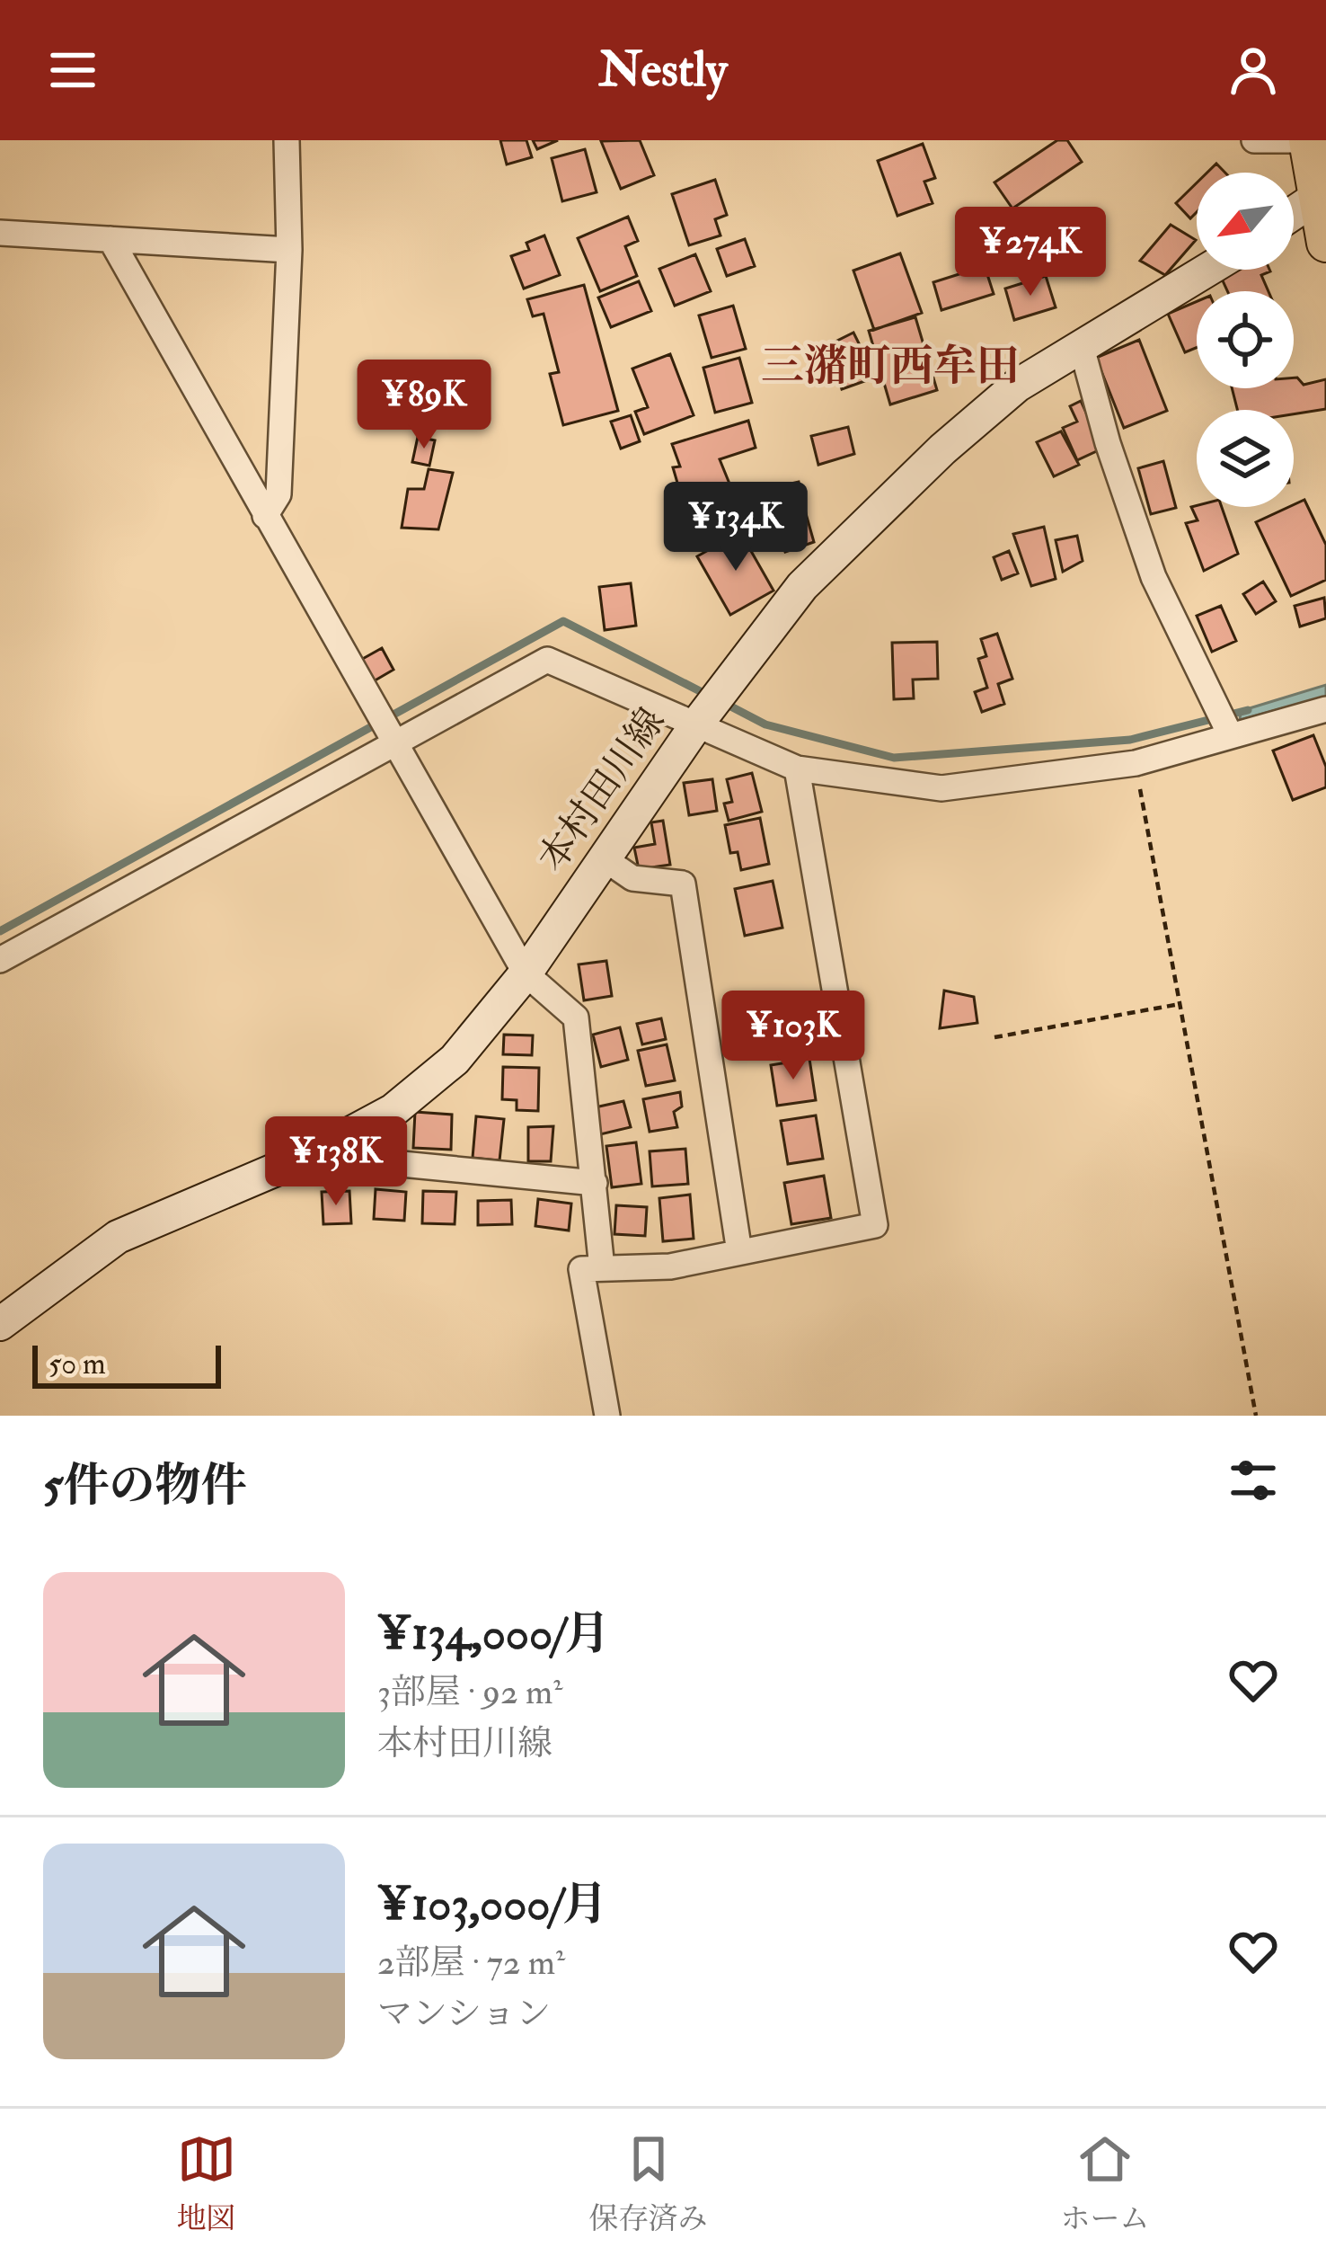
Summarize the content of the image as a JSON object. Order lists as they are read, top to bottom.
{
  "streets": {
    "main road": ["本村田川線"]
  },
  "districts": ["三潴町西牟田"],
  "scale_bar": "50 m",
  "north": "bottom left",
  "page": {
    "header": "Nestly",
    "price": [
      "¥274K",
      "¥89K",
      "¥134K",
      "¥103K",
      "¥138K"
    ],
    "scale": "50 m",
    "heading": "5件の物件",
    "list": [
      {
        "name": "¥134,000/月",
        "note": "3部屋 · 92 m² · 本村田川線"
      },
      {
        "name": "¥103,000/月",
        "note": "2部屋 · 72 m² · マンション"
      }
    ],
    "tabs": ["地図", "保存済み", "ホーム"]
  }
}
